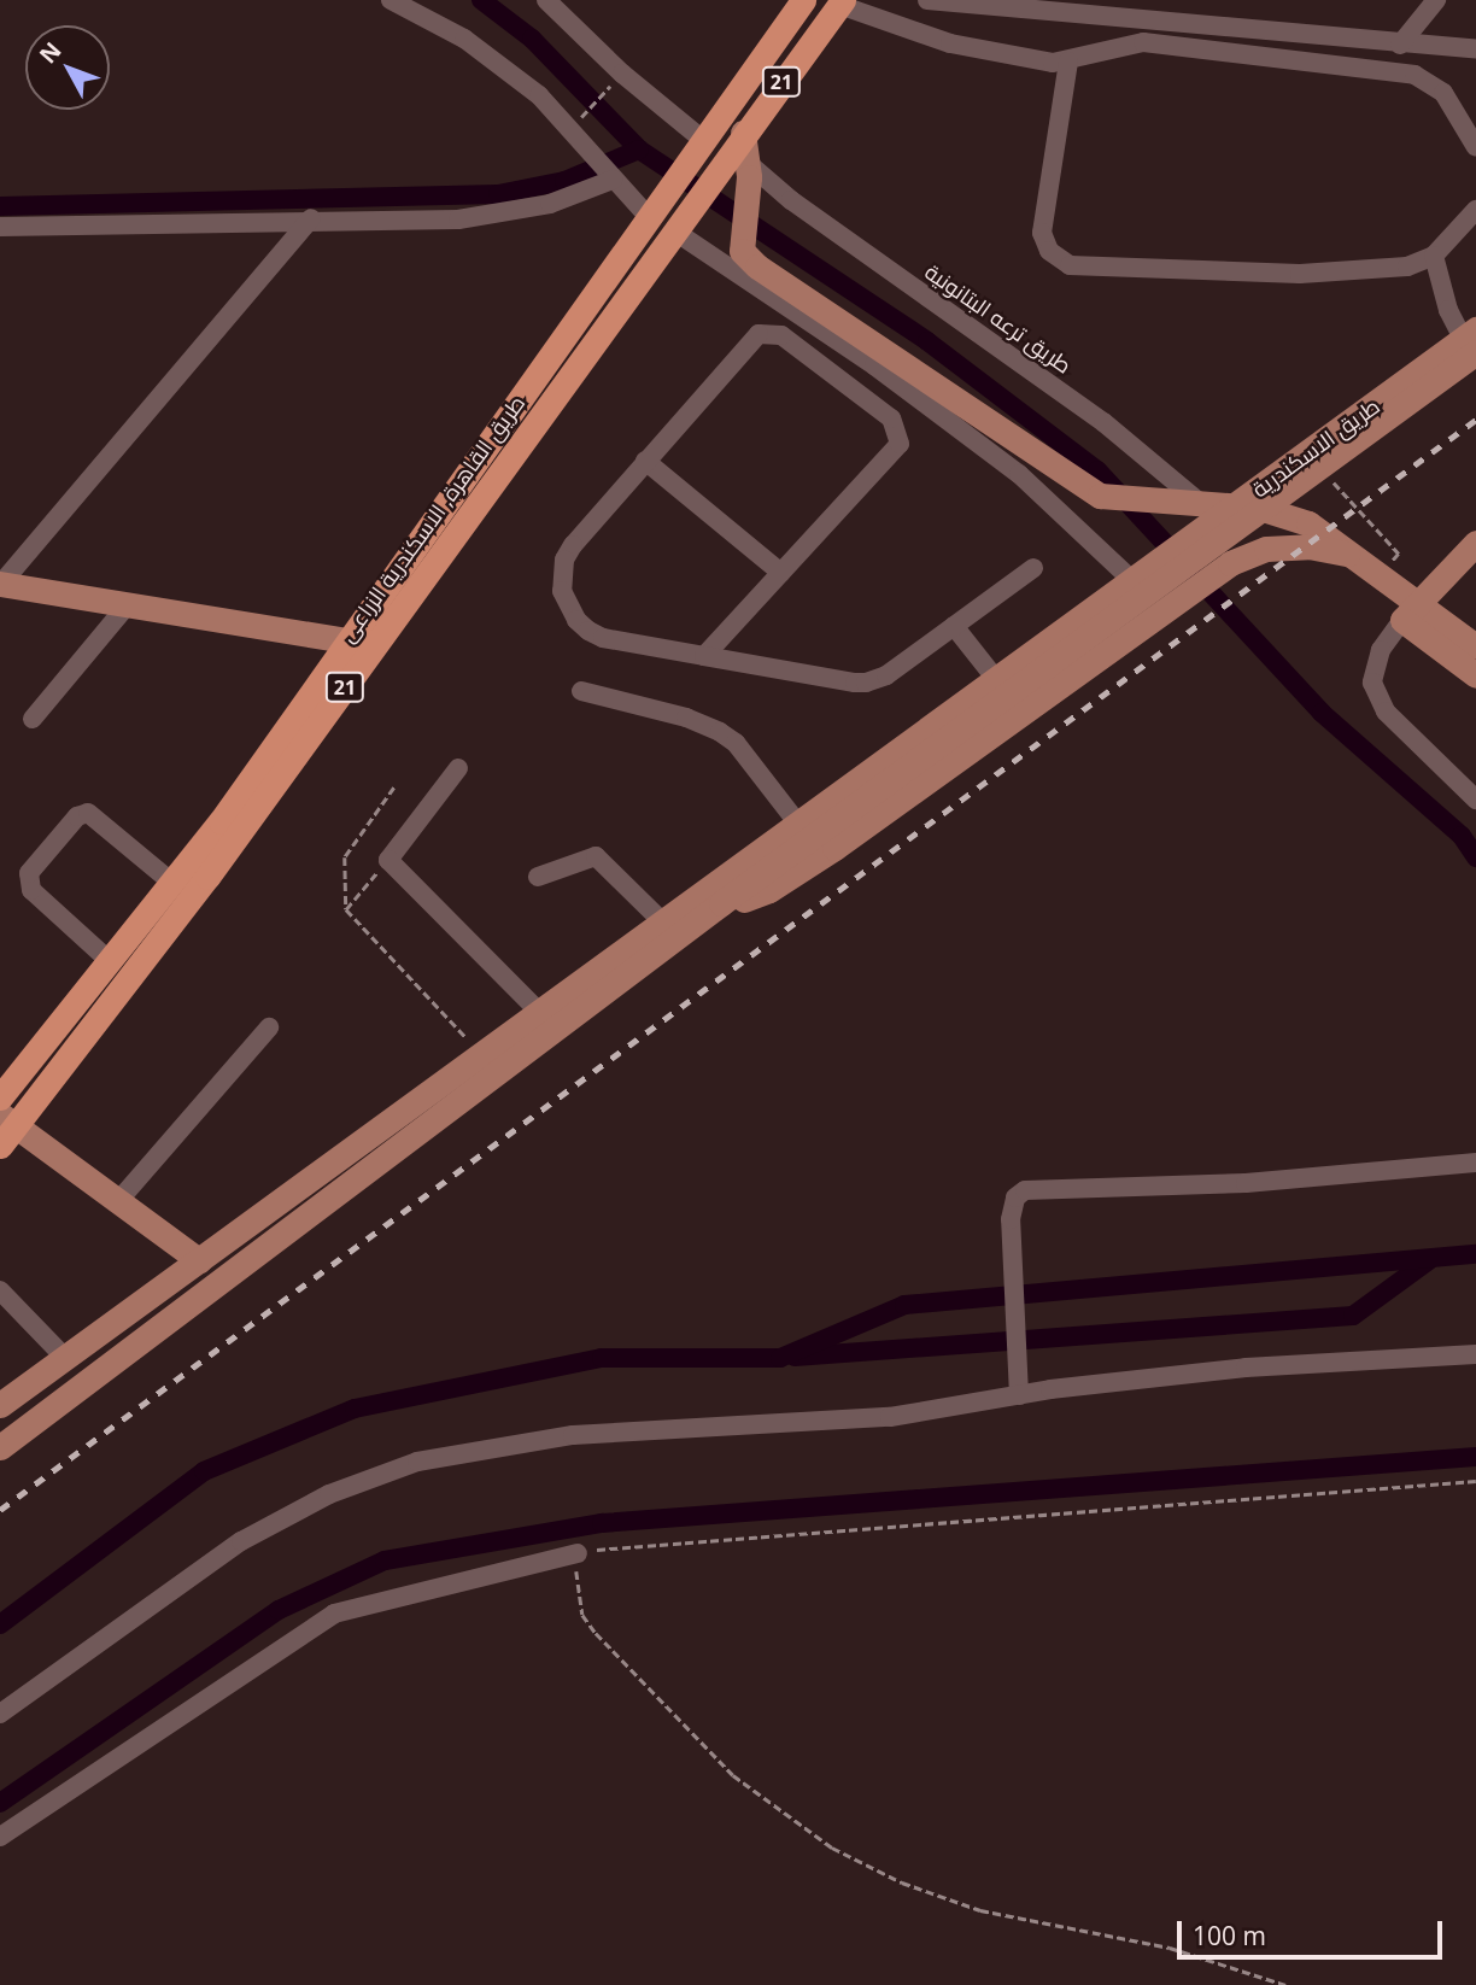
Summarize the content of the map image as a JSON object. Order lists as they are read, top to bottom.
{
  "streets": {
    "highway": ["21", "طريق القاهرة, الاسكندرية الزراعى"],
    "main road": ["طريق الاسكندرية"],
    "street": ["طريق ترعه البتانونية"]
  },
  "crossings": [
    ["طريق ترعه البتانونية", "طريق الاسكندرية"]
  ],
  "scale_bar": "100 m",
  "north": "top left"
}
